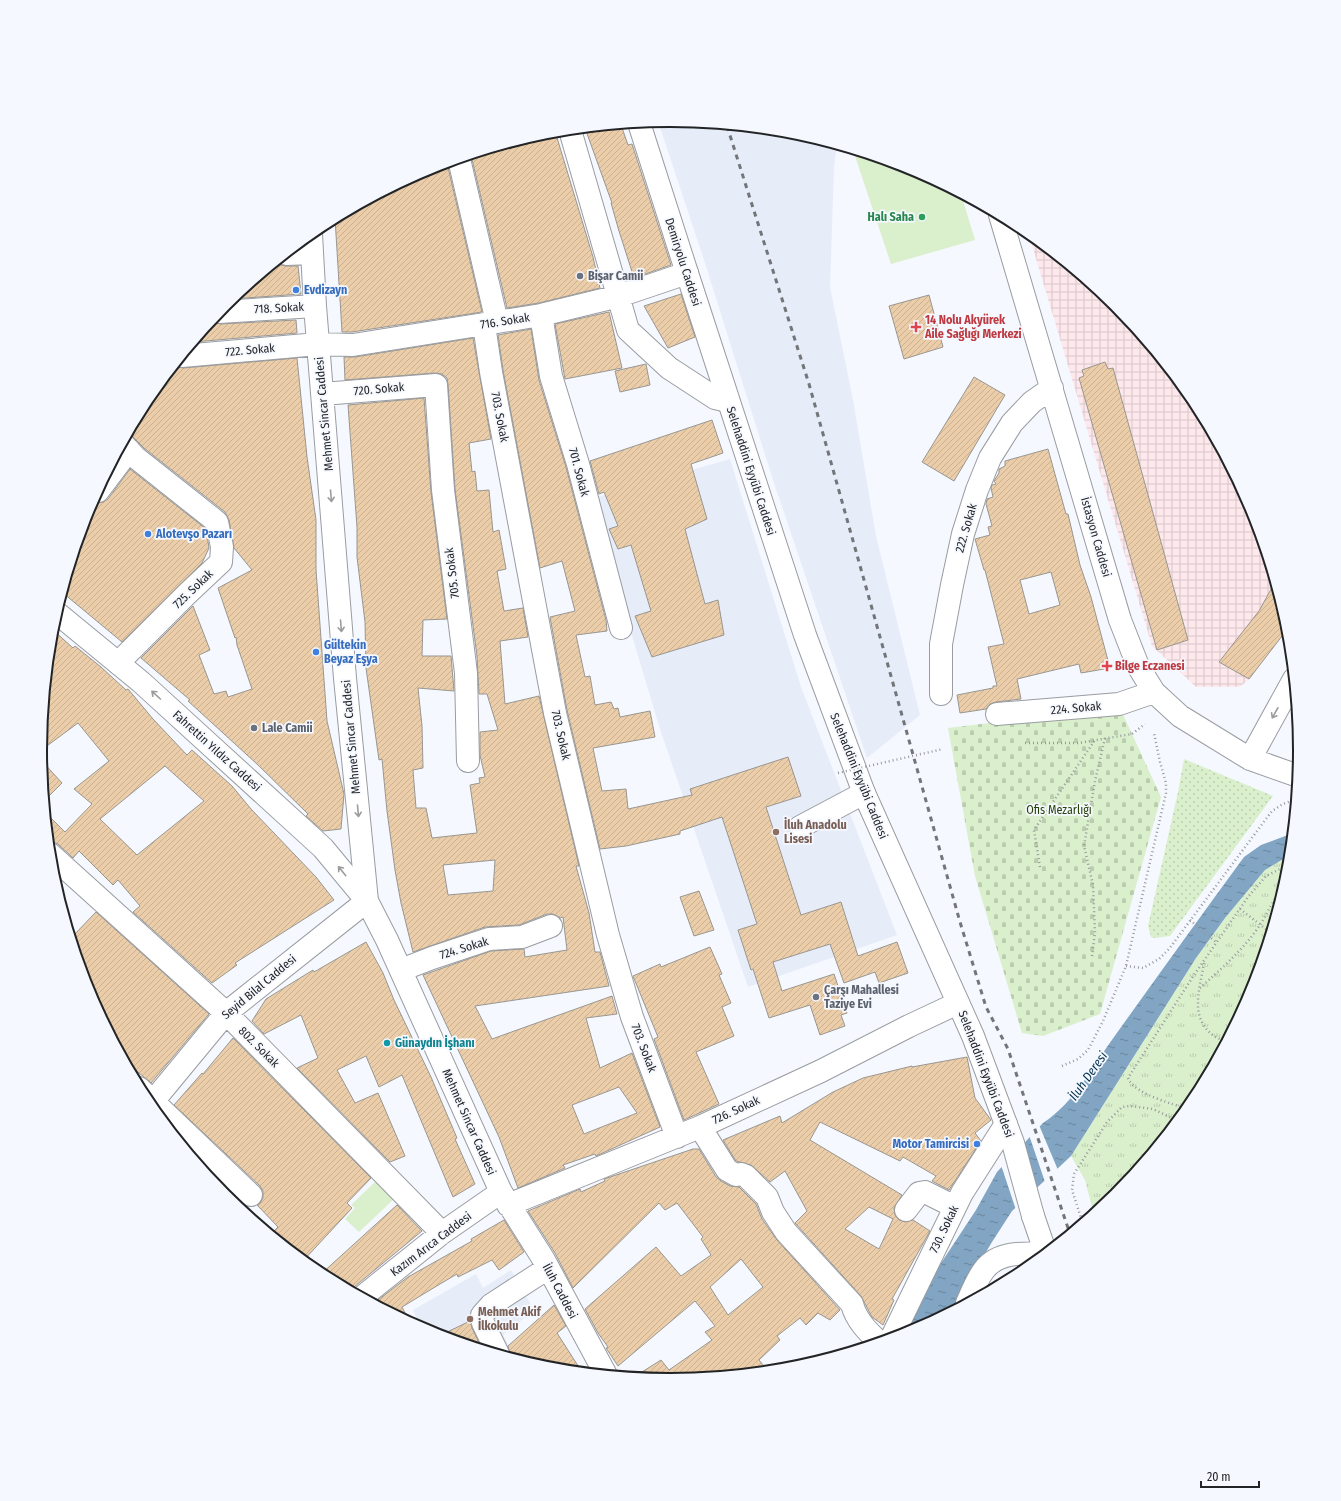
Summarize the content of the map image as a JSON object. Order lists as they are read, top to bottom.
{
  "streets": {
    "street": [
      "Demiryolu Caddesi",
      "718. Sokak",
      "716. Sokak",
      "722. Sokak",
      "720. Sokak",
      "Mehmet Sincar Caddesi",
      "703. Sokak",
      "Selehaddini Eyyübi Caddesi",
      "701. Sokak",
      "222. Sokak",
      "İstasyon Caddesi",
      "705. Sokak",
      "725. Sokak",
      "224. Sokak",
      "Fahrettin Yıldız Caddesi",
      "724. Sokak",
      "Seyid Bilal Caddesi",
      "802. Sokak",
      "726. Sokak",
      "730. Sokak",
      "Kazım Arıca Caddesi",
      "İluh Caddesi"
    ]
  },
  "crossings": [
    ["Demiryolu Caddesi", "716. Sokak"],
    ["Demiryolu Caddesi", "Selehaddini Eyyübi Caddesi"],
    ["718. Sokak", "Mehmet Sincar Caddesi"],
    ["716. Sokak", "722. Sokak"],
    ["716. Sokak", "Mehmet Sincar Caddesi"],
    ["716. Sokak", "703. Sokak"],
    ["716. Sokak", "701. Sokak"],
    ["722. Sokak", "Mehmet Sincar Caddesi"],
    ["720. Sokak", "Mehmet Sincar Caddesi"],
    ["720. Sokak", "705. Sokak"],
    ["Mehmet Sincar Caddesi", "Fahrettin Yıldız Caddesi"],
    ["Mehmet Sincar Caddesi", "724. Sokak"],
    ["Mehmet Sincar Caddesi", "Seyid Bilal Caddesi"],
    ["Mehmet Sincar Caddesi", "726. Sokak"],
    ["Mehmet Sincar Caddesi", "Kazım Arıca Caddesi"],
    ["Mehmet Sincar Caddesi", "İluh Caddesi"],
    ["703. Sokak", "726. Sokak"],
    ["Selehaddini Eyyübi Caddesi", "726. Sokak"],
    ["Selehaddini Eyyübi Caddesi", "730. Sokak"],
    ["222. Sokak", "İstasyon Caddesi"],
    ["İstasyon Caddesi", "224. Sokak"],
    ["725. Sokak", "Fahrettin Yıldız Caddesi"],
    ["Fahrettin Yıldız Caddesi", "Seyid Bilal Caddesi"],
    ["Seyid Bilal Caddesi", "802. Sokak"],
    ["802. Sokak", "Kazım Arıca Caddesi"],
    ["726. Sokak", "Kazım Arıca Caddesi"],
    ["726. Sokak", "İluh Caddesi"],
    ["Kazım Arıca Caddesi", "İluh Caddesi"]
  ],
  "one_way": ["Mehmet Sincar Caddesi", "Fahrettin Yıldız Caddesi"],
  "water": ["İluh Deresi"],
  "parks": ["Ofis Mezarlığı"],
  "places": {
    "other": [
      "Halı Saha",
      "Bişar Camii",
      "Evdizayn",
      "Alotevşo Pazarı",
      "Gültekin Beyaz Eşya",
      "Lale Camii",
      "İluh Anadolu Lisesi",
      "Çarşı Mahallesi Taziye Evi",
      "Günaydın İşhanı",
      "Motor Tamircisi",
      "Mehmet Akif İlkokulu"
    ],
    "health": ["14 Nolu Akyürek Aile Sağlığı Merkezi", "Bilge Eczanesi"]
  },
  "scale_bar": "20 m"
}
